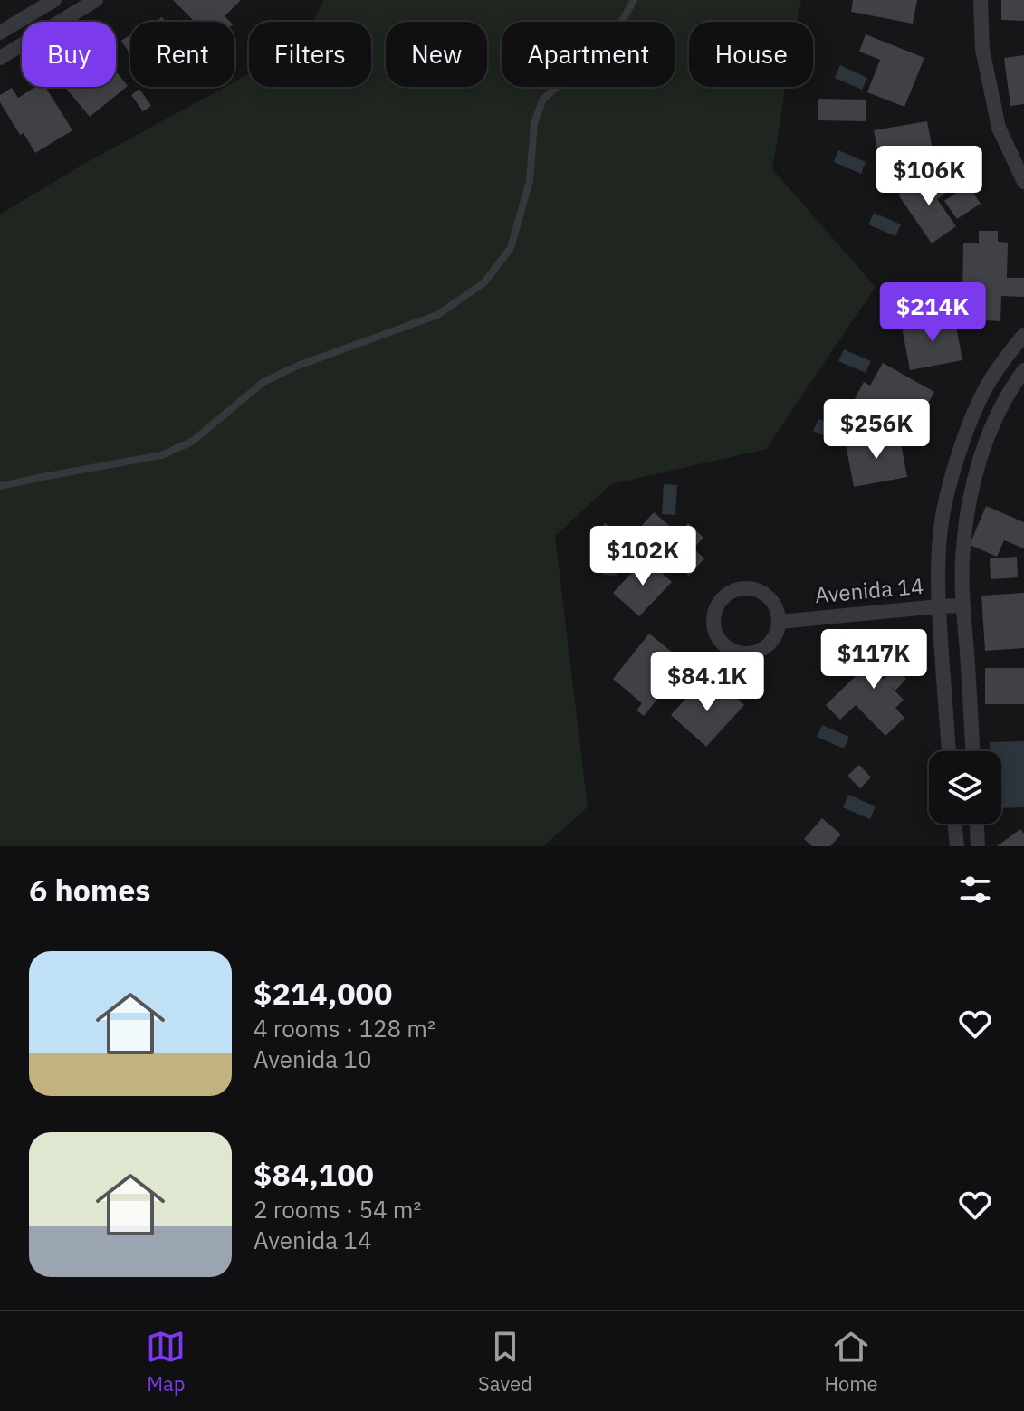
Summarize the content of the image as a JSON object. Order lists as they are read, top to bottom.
{
  "streets": {
    "street": ["Avenida 14"]
  },
  "page": {
    "chip": [
      "Buy",
      "Rent",
      "Filters",
      "New",
      "Apartment",
      "House"
    ],
    "price": [
      "$106K",
      "$214K",
      "$256K",
      "$102K",
      "$117K",
      "$84.1K"
    ],
    "heading": "6 homes",
    "list": [
      {
        "name": "$214,000",
        "note": "4 rooms · 128 m² · Avenida 10"
      },
      {
        "name": "$84,100",
        "note": "2 rooms · 54 m² · Avenida 14"
      }
    ],
    "tabs": ["Map", "Saved", "Home"]
  }
}
